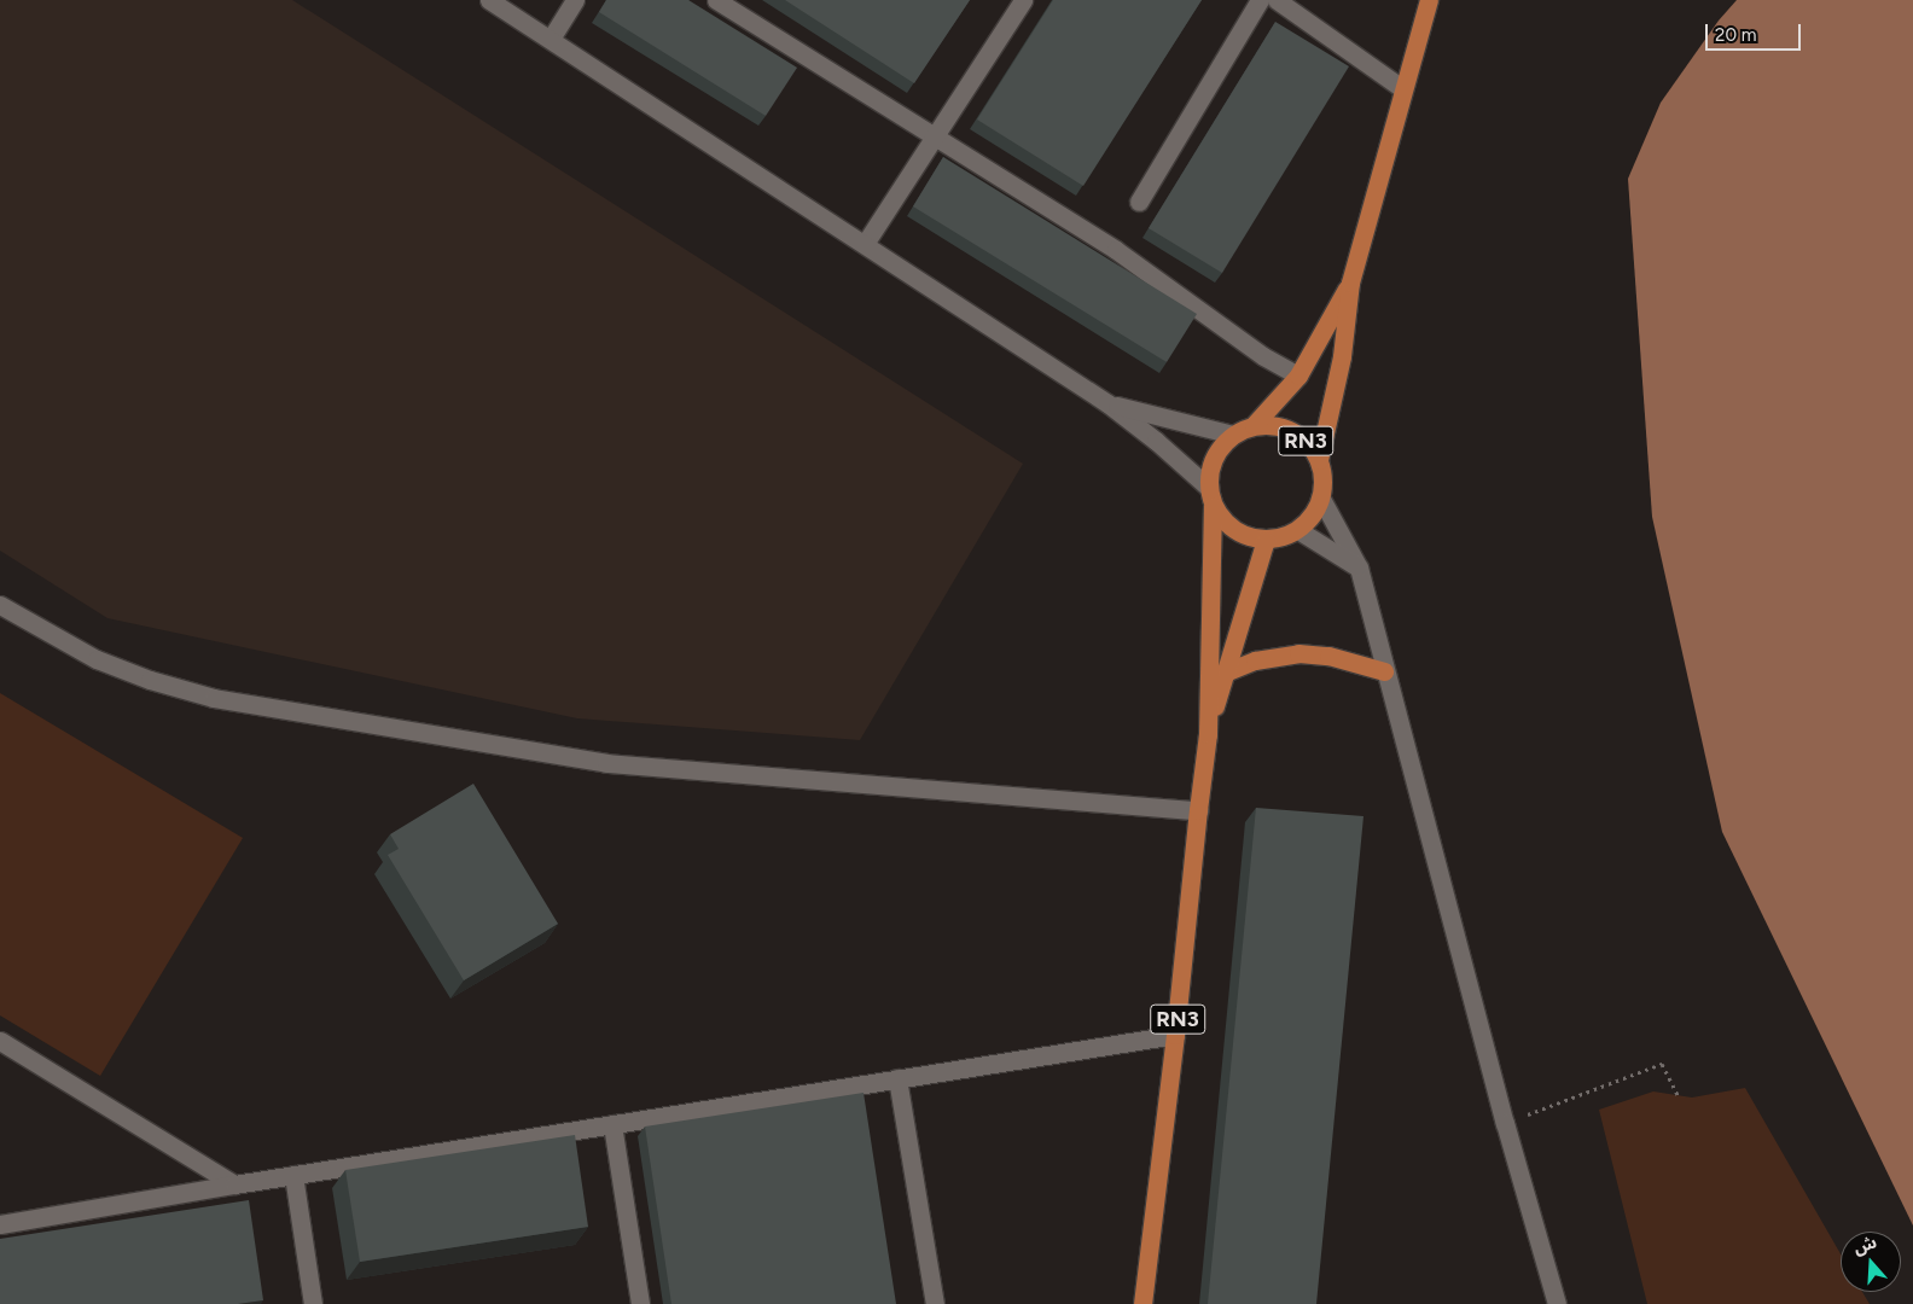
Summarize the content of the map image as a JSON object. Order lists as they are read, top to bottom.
{
  "streets": {
    "main road": ["RN3"]
  },
  "scale_bar": "20 m",
  "north": "top"
}
